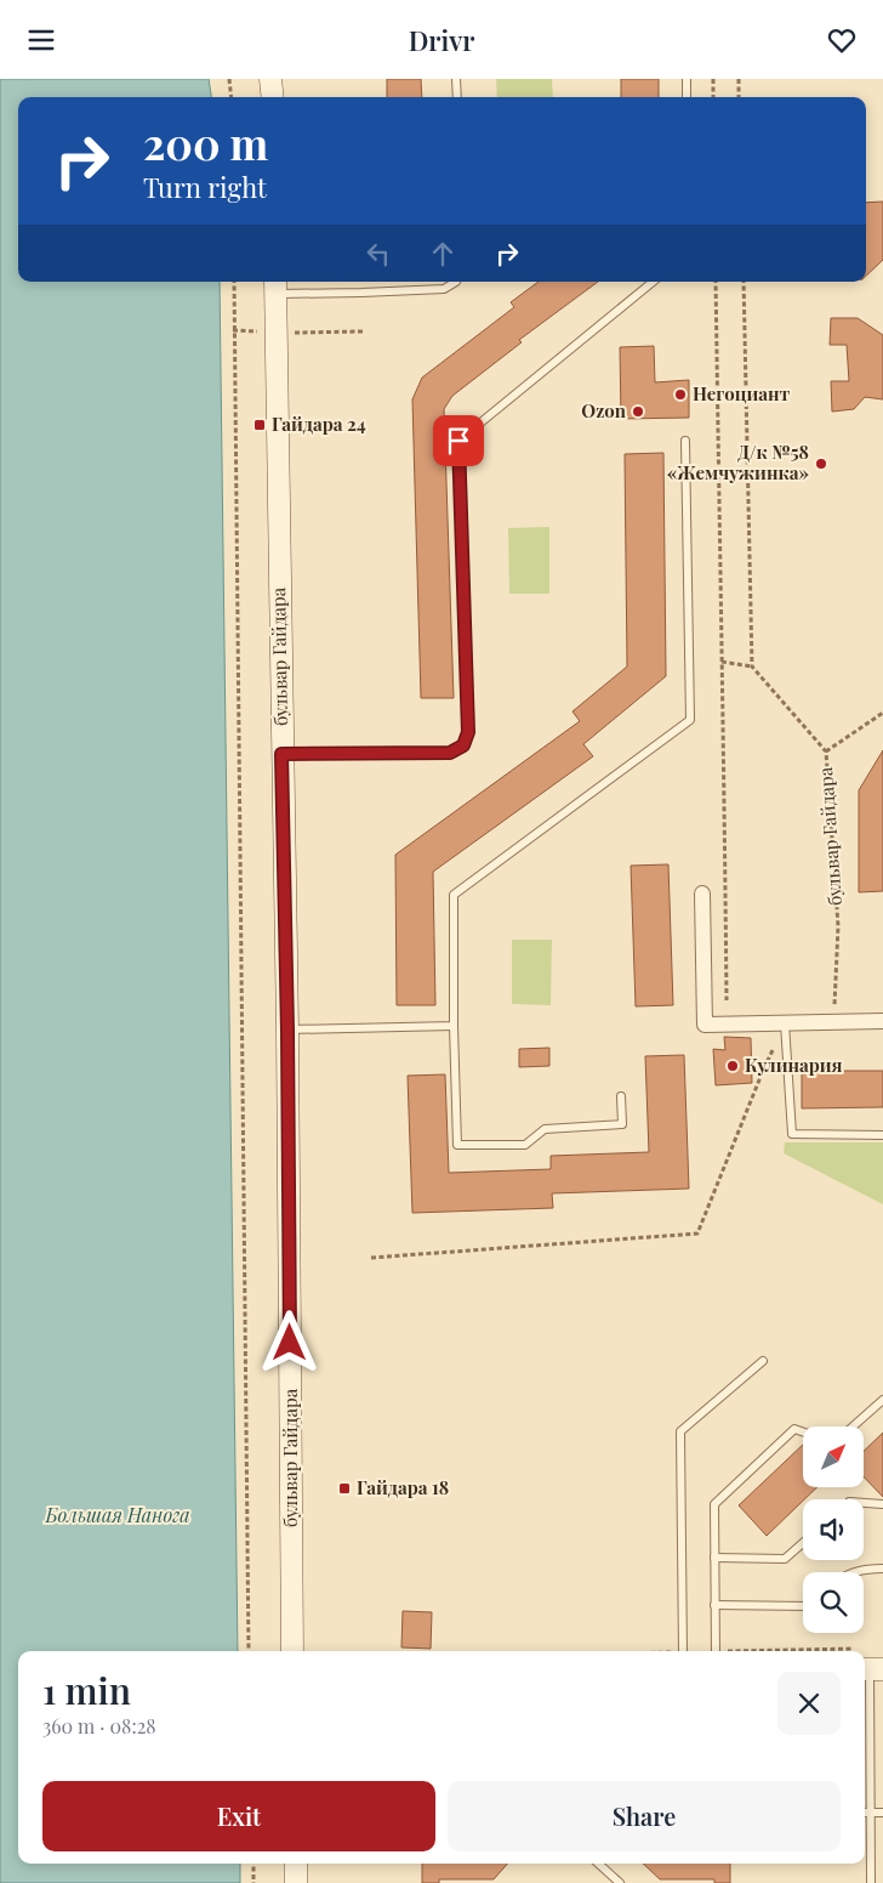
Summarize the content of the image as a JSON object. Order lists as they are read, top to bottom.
{
  "streets": {
    "street": ["бульвар Гайдара"]
  },
  "water": ["Большая Нанога"],
  "places": {
    "other": [
      "Негоциант",
      "Ozon",
      "Д/к №58 «Жемчужинка»",
      "Кулинария"
    ],
    "transit": ["Гайдара 24", "Гайдара 18"]
  },
  "north": "top right",
  "page": {
    "header": "Drivr",
    "turn": ["200 m", "Turn right"],
    "heading": ["1 min", "360 m · 08:28"],
    "buttons": ["Exit", "Share"]
  }
}
